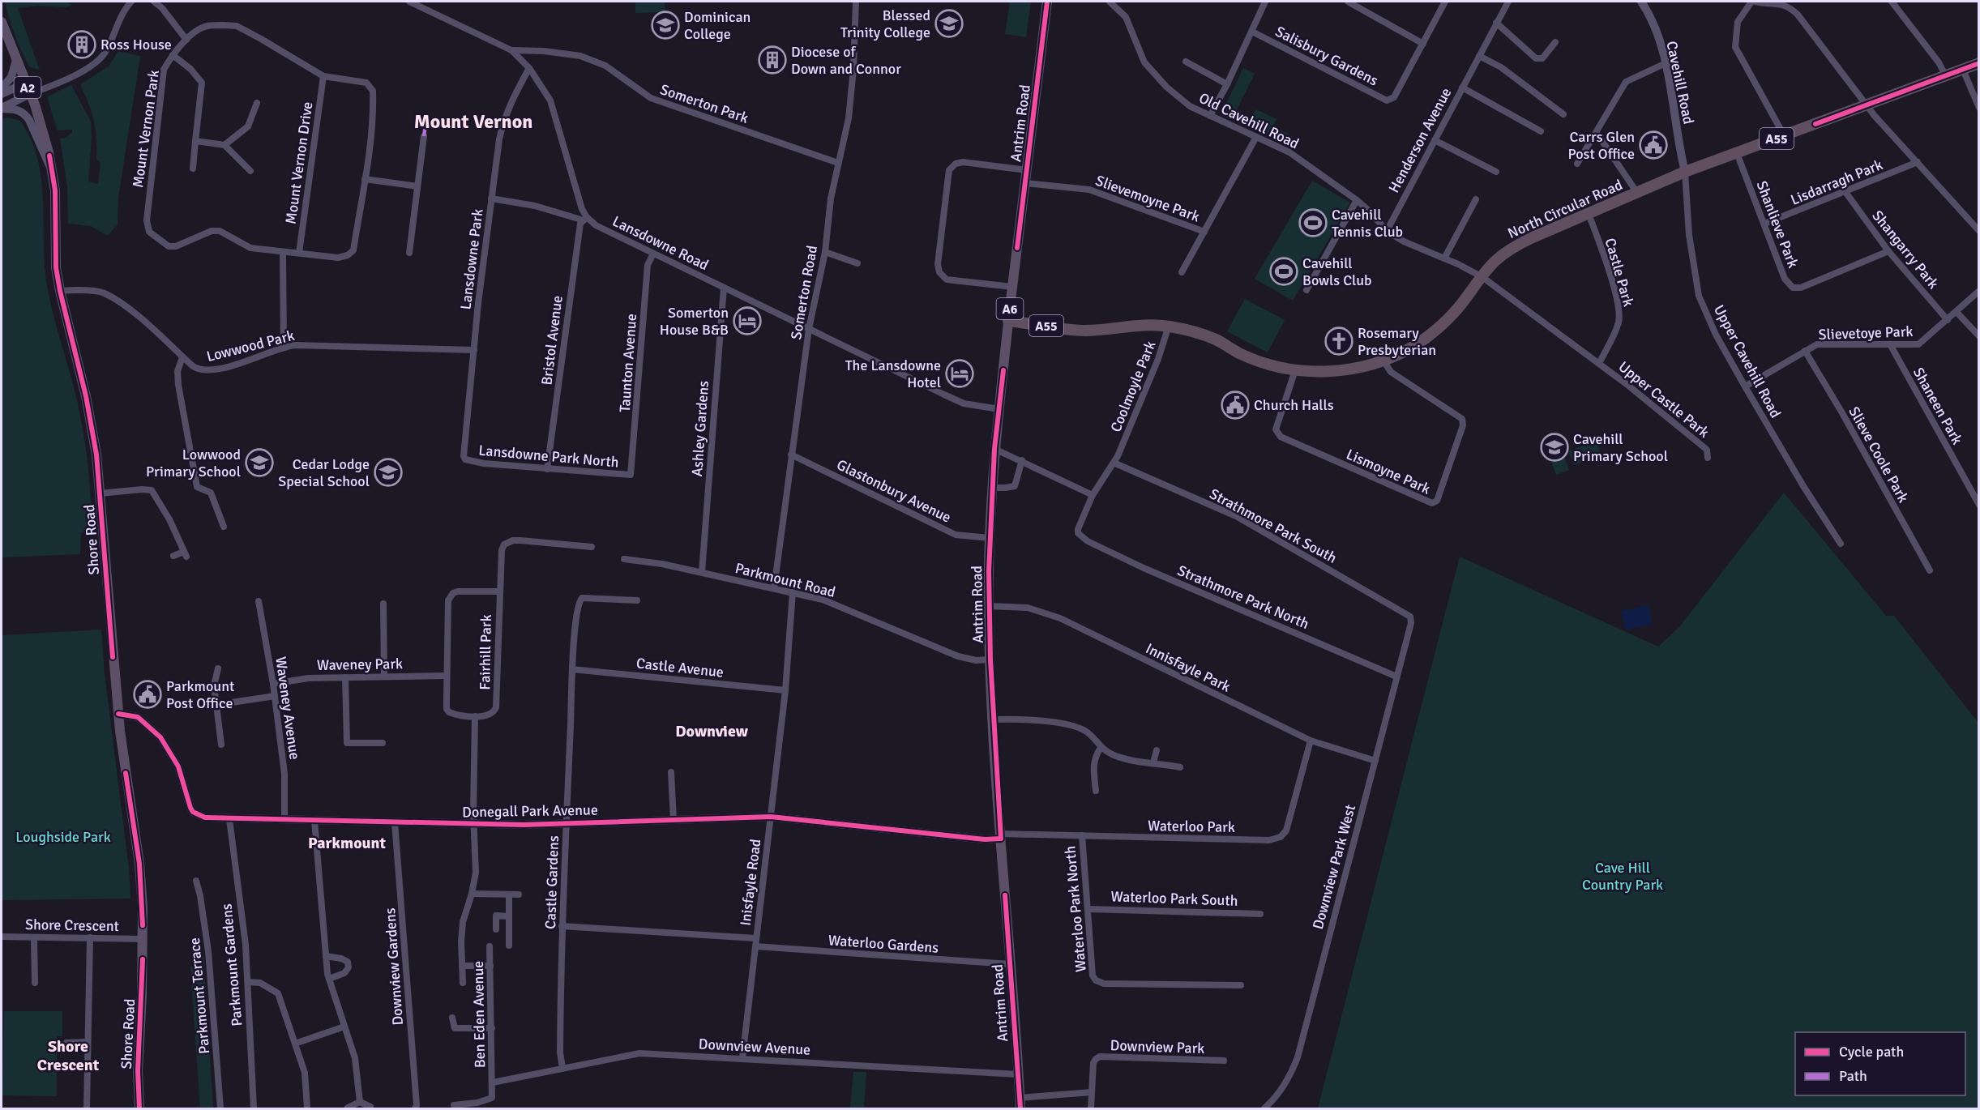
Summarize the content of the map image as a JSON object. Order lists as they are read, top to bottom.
{
  "streets": {
    "highway": ["A55", "North Circular Road"],
    "main road": [
      "A2",
      "Antrim Road",
      "A6",
      "Shore Road"
    ],
    "street": [
      "Salisbury Gardens",
      "Cavehill Road",
      "Somerton Park",
      "Old Cavehill Road",
      "Mount Vernon Park",
      "Henderson Avenue",
      "Mount Vernon Drive",
      "Lisdarragh Park",
      "Slievemoyne Park",
      "Shanlieve Park",
      "Lansdowne Road",
      "Shangarry Park",
      "Lansdowne Park",
      "Castle Park",
      "Somerton Road",
      "Slievetoye Park",
      "Bristol Avenue",
      "Lowwood Park",
      "Upper Cavehill Road",
      "Taunton Avenue",
      "Coolmoyle Park",
      "Upper Castle Park",
      "Shaneen Park",
      "Ashley Gardens",
      "Slieve Coole Park",
      "Lansdowne Park North",
      "Lismoyne Park",
      "Glastonbury Avenue",
      "Strathmore Park South",
      "Parkmount Road",
      "Strathmore Park North",
      "Fairhill Park",
      "Waveney Park",
      "Castle Avenue",
      "Innisfayle Park",
      "Waveney Avenue",
      "Donegall Park Avenue",
      "Waterloo Park",
      "Downview Park West",
      "Castle Gardens",
      "Inisfayle Road",
      "Waterloo Park South",
      "Waterloo Park North",
      "Shore Crescent",
      "Waterloo Gardens",
      "Parkmount Gardens",
      "Downview Gardens",
      "Parkmount Terrace",
      "Ben Eden Avenue",
      "Downview Avenue",
      "Downview Park"
    ]
  },
  "crossings": [
    ["Cavehill Road", "North Circular Road"],
    ["Cavehill Road", "Upper Cavehill Road"],
    ["Somerton Park", "Somerton Road"],
    ["Old Cavehill Road", "Henderson Avenue"],
    ["Old Cavehill Road", "Slievemoyne Park"],
    ["Old Cavehill Road", "North Circular Road"],
    ["Old Cavehill Road", "Castle Park"],
    ["Old Cavehill Road", "Upper Castle Park"],
    ["Antrim Road", "Slievemoyne Park"],
    ["Antrim Road", "North Circular Road"],
    ["Antrim Road", "Lansdowne Road"],
    ["Antrim Road", "Glastonbury Avenue"],
    ["Antrim Road", "Parkmount Road"],
    ["Antrim Road", "Innisfayle Park"],
    ["Antrim Road", "Donegall Park Avenue"],
    ["Antrim Road", "Waterloo Park"],
    ["Antrim Road", "Waterloo Gardens"],
    ["Antrim Road", "Downview Avenue"],
    ["Mount Vernon Park", "Mount Vernon Drive"],
    ["A55", "North Circular Road"],
    ["Lisdarragh Park", "Shanlieve Park"],
    ["Lisdarragh Park", "Shangarry Park"],
    ["North Circular Road", "Shanlieve Park"],
    ["North Circular Road", "Castle Park"],
    ["North Circular Road", "Upper Cavehill Road"],
    ["North Circular Road", "Coolmoyle Park"],
    ["North Circular Road", "Lismoyne Park"],
    ["Shanlieve Park", "Shangarry Park"],
    ["Lansdowne Road", "Somerton Road"],
    ["Lansdowne Road", "Bristol Avenue"],
    ["Lansdowne Road", "Taunton Avenue"],
    ["Lansdowne Road", "Ashley Gardens"],
    ["Shangarry Park", "Slievetoye Park"],
    ["Lansdowne Park", "Lowwood Park"],
    ["Lansdowne Park", "Lansdowne Park North"],
    ["Castle Park", "Upper Castle Park"],
    ["Somerton Road", "Glastonbury Avenue"],
    ["Somerton Road", "Parkmount Road"],
    ["Slievetoye Park", "Upper Cavehill Road"],
    ["Slievetoye Park", "Shaneen Park"],
    ["Slievetoye Park", "Slieve Coole Park"],
    ["Bristol Avenue", "Lansdowne Park North"],
    ["Lowwood Park", "Shore Road"],
    ["Taunton Avenue", "Lansdowne Park North"],
    ["Coolmoyle Park", "Strathmore Park South"],
    ["Coolmoyle Park", "Strathmore Park North"],
    ["Ashley Gardens", "Parkmount Road"],
    ["Strathmore Park South", "Downview Park West"],
    ["Shore Road", "Donegall Park Avenue"],
    ["Shore Road", "Shore Crescent"],
    ["Parkmount Road", "Inisfayle Road"],
    ["Strathmore Park North", "Downview Park West"],
    ["Waveney Park", "Waveney Avenue"],
    ["Castle Avenue", "Castle Gardens"],
    ["Castle Avenue", "Inisfayle Road"],
    ["Innisfayle Park", "Waterloo Park"],
    ["Innisfayle Park", "Downview Park West"],
    ["Waveney Avenue", "Donegall Park Avenue"],
    ["Donegall Park Avenue", "Waterloo Park"],
    ["Donegall Park Avenue", "Castle Gardens"],
    ["Donegall Park Avenue", "Inisfayle Road"],
    ["Donegall Park Avenue", "Parkmount Gardens"],
    ["Donegall Park Avenue", "Downview Gardens"],
    ["Waterloo Park", "Waterloo Park North"],
    ["Castle Gardens", "Downview Avenue"],
    ["Inisfayle Road", "Waterloo Gardens"],
    ["Inisfayle Road", "Downview Avenue"],
    ["Waterloo Park South", "Waterloo Park North"],
    ["Ben Eden Avenue", "Downview Avenue"]
  ],
  "districts": [
    "Mount Vernon",
    "Downview",
    "Parkmount",
    "Shore Crescent"
  ],
  "parks": ["Loughside Park", "Cave Hill Country Park"],
  "places": {
    "school or university": [
      "Blessed Trinity College",
      "Dominican College",
      "Cavehill Primary School",
      "Lowwood Primary School",
      "Cedar Lodge Special School"
    ],
    "building": ["Ross House", "Diocese of Down and Connor"],
    "public building": ["Carrs Glen Post Office", "Church Halls", "Parkmount Post Office"],
    "sports": ["Cavehill Tennis Club", "Cavehill Bowls Club"],
    "hotel": ["Somerton House B&B", "The Lansdowne Hotel"],
    "church": ["Rosemary Presbyterian"]
  },
  "legend": ["Cycle path", "Path"]
}
